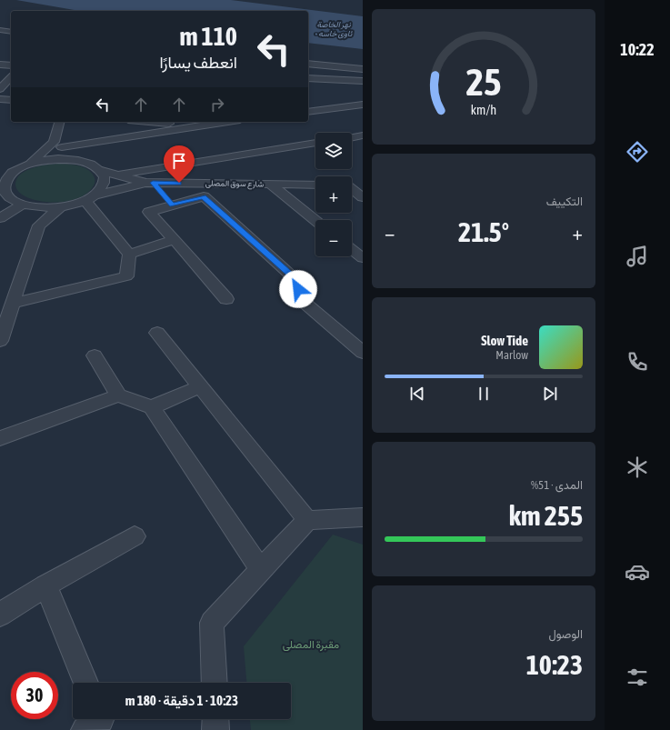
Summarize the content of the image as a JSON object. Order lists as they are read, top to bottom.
{
  "streets": {
    "street": ["شارع سوق المصلى"]
  },
  "water": ["نهر الخاصة - ئاوی خاسە"],
  "parks": ["مقبرة المصلى"],
  "page": {
    "tabs": "10:22",
    "turn": ["110 m", "انعطف يسارًا"],
    "map_buttons": ["+", "−"],
    "tile": [
      "التكييف",
      ["المدى · 51%", "255 km"],
      ["الوصول", "10:23"]
    ],
    "heat": ["−", "21.5°", "+"],
    "song": ["Slow Tide", "Marlow"],
    "limit": "30",
    "trip": "10:23 · 1 دقيقة · 180 m",
    "gauge": ["25", "km/h"]
  }
}
